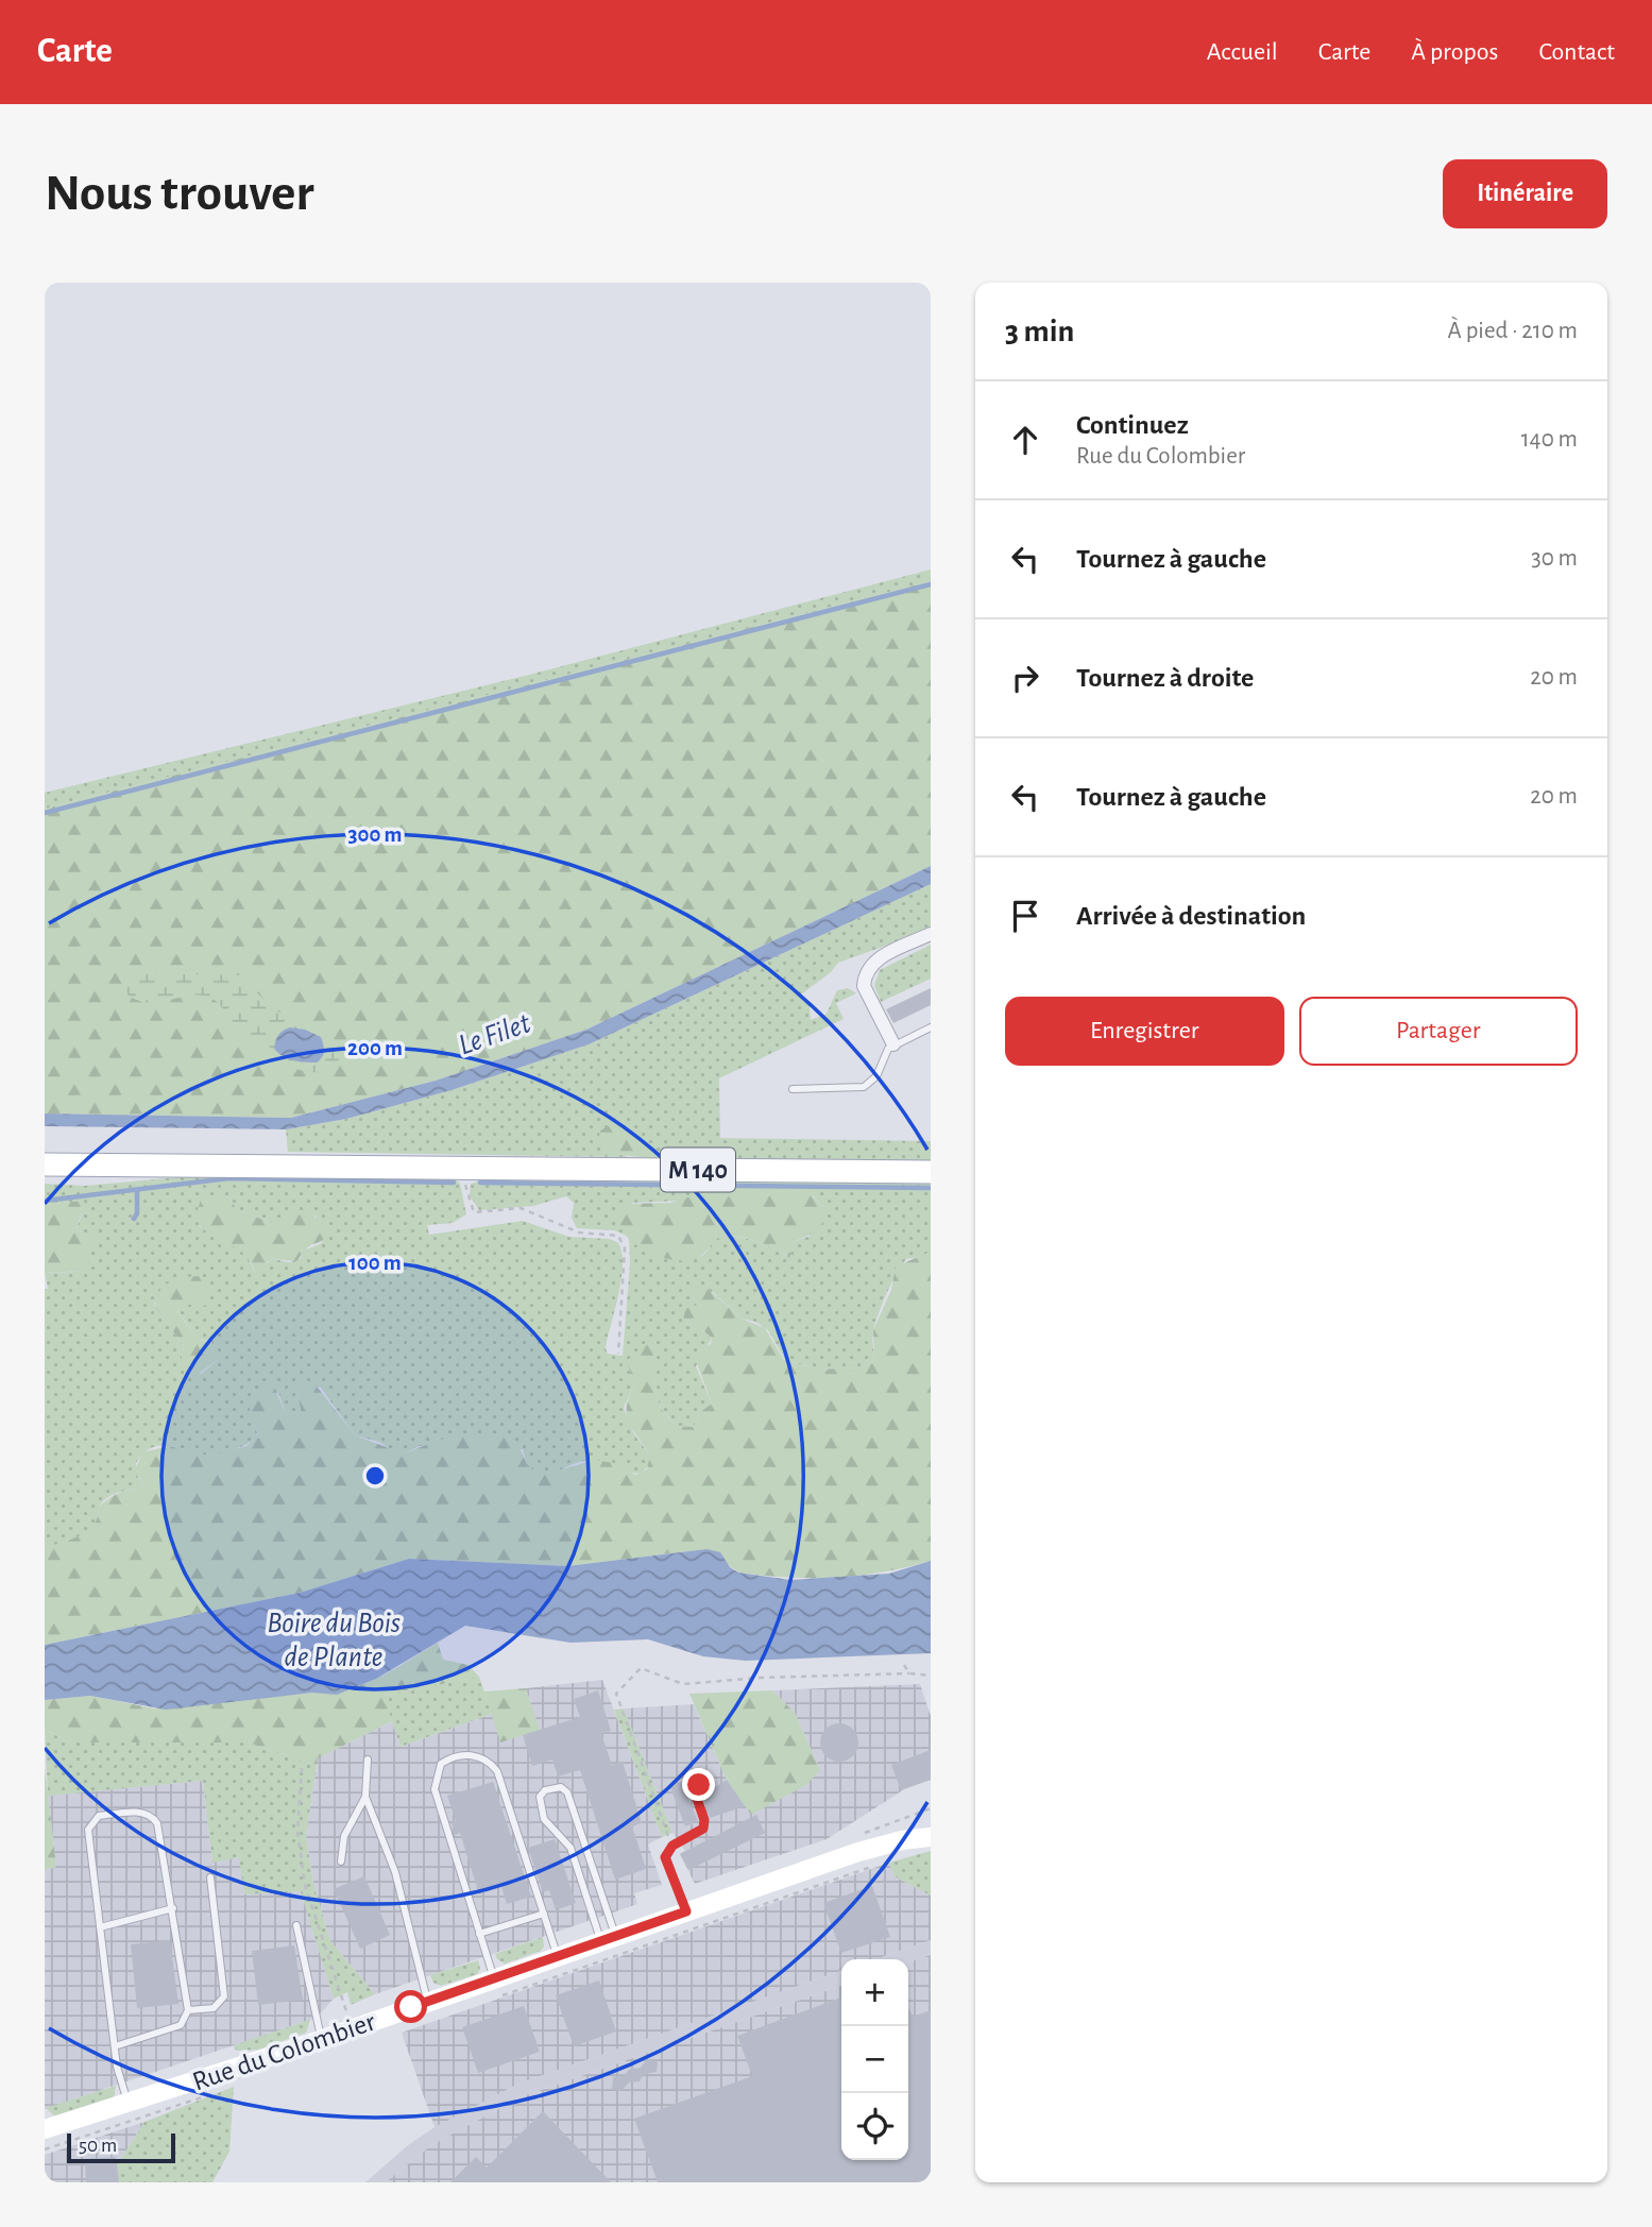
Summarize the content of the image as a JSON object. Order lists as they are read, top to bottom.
{
  "streets": {
    "main road": ["M 140", "Rue du Colombier"]
  },
  "water": ["Le Filet", "Boire du Bois de Plante"],
  "scale_bar": "50 m",
  "page": {
    "header": "Carte",
    "nav": [
      "Accueil",
      "Carte",
      "À propos",
      "Contact"
    ],
    "buttons": [
      "Itinéraire",
      ["Enregistrer", "Partager"]
    ],
    "title": "Nous trouver",
    "heading": ["3 min", "À pied · 210 m"],
    "list": [
      ["Continuez", "Rue du Colombier", "140 m"],
      ["Tournez à gauche", "30 m"],
      ["Tournez à droite", "20 m"],
      ["Tournez à gauche", "20 m"],
      "Arrivée à destination"
    ],
    "map_buttons": ["+", "−"],
    "scale": "50 m"
  },
  "rings": ["300 m", "200 m", "100 m"]
}
